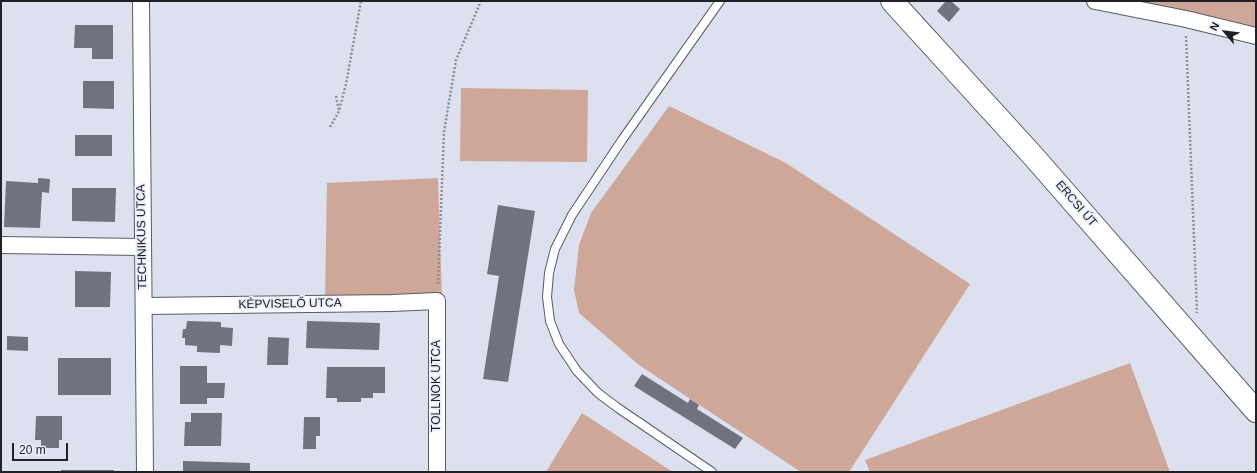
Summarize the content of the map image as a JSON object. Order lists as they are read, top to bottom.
{
  "streets": {
    "main road": ["ERCSI ÚT"],
    "street": ["TECHNIKUS UTCA", "KÉPVISELŐ UTCA", "TOLLNOK UTCA"]
  },
  "crossings": [
    ["TECHNIKUS UTCA", "KÉPVISELŐ UTCA"],
    ["KÉPVISELŐ UTCA", "TOLLNOK UTCA"]
  ],
  "scale_bar": "20 m",
  "north": "top left"
}
